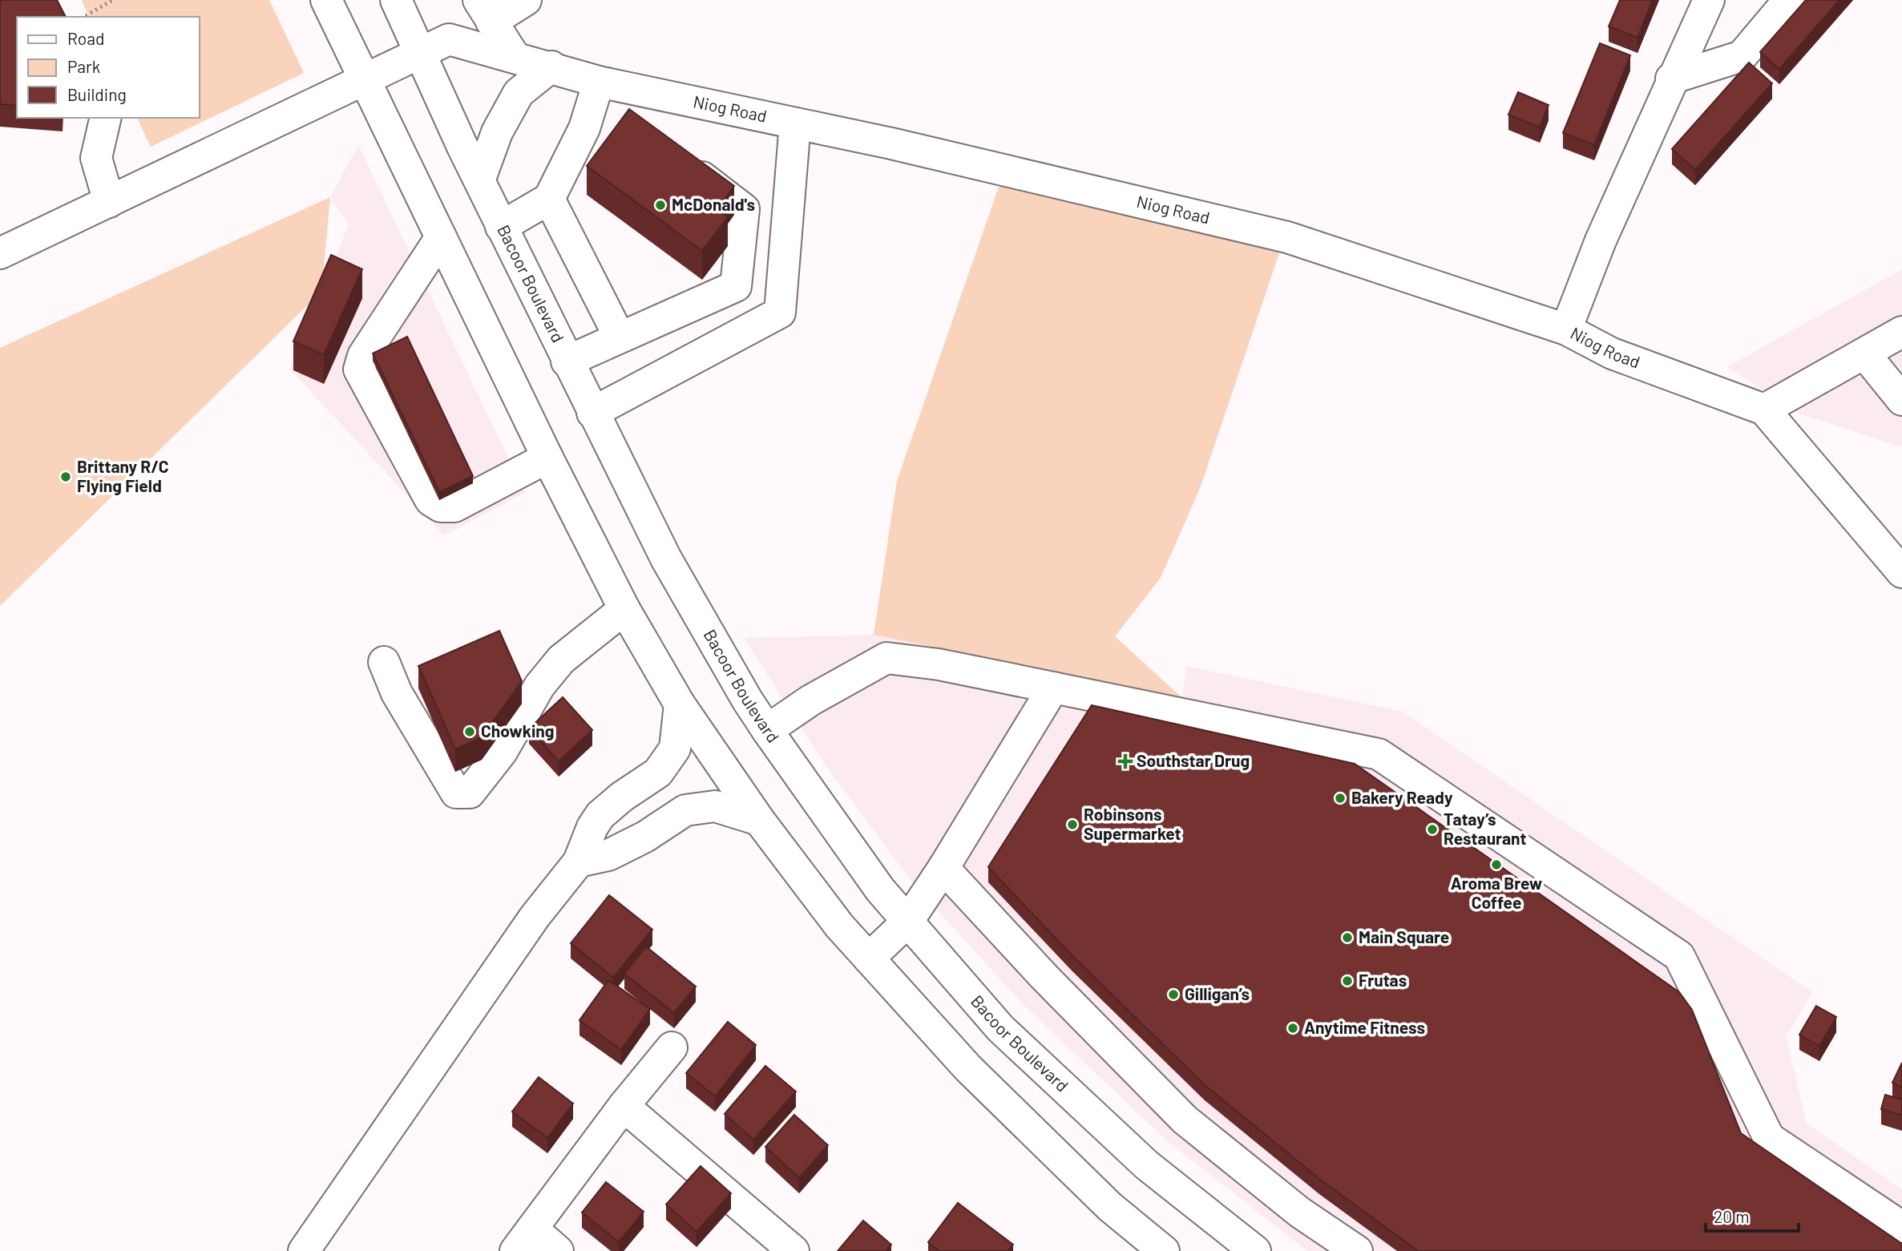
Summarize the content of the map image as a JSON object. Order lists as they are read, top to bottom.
{
  "streets": {
    "street": ["Niog Road", "Bacoor Boulevard"]
  },
  "crossings": [
    ["Niog Road", "Bacoor Boulevard"]
  ],
  "places": {
    "other": [
      "McDonald's",
      "Brittany R/C Flying Field",
      "Chowking",
      "Bakery Ready",
      "Robinsons Supermarket",
      "Tatay’s Restaurant",
      "Aroma Brew Coffee",
      "Main Square",
      "Frutas",
      "Gilligan’s",
      "Anytime Fitness"
    ],
    "health": ["Southstar Drug"]
  },
  "legend": ["Road", "Park", "Building"],
  "scale_bar": "20 m"
}
